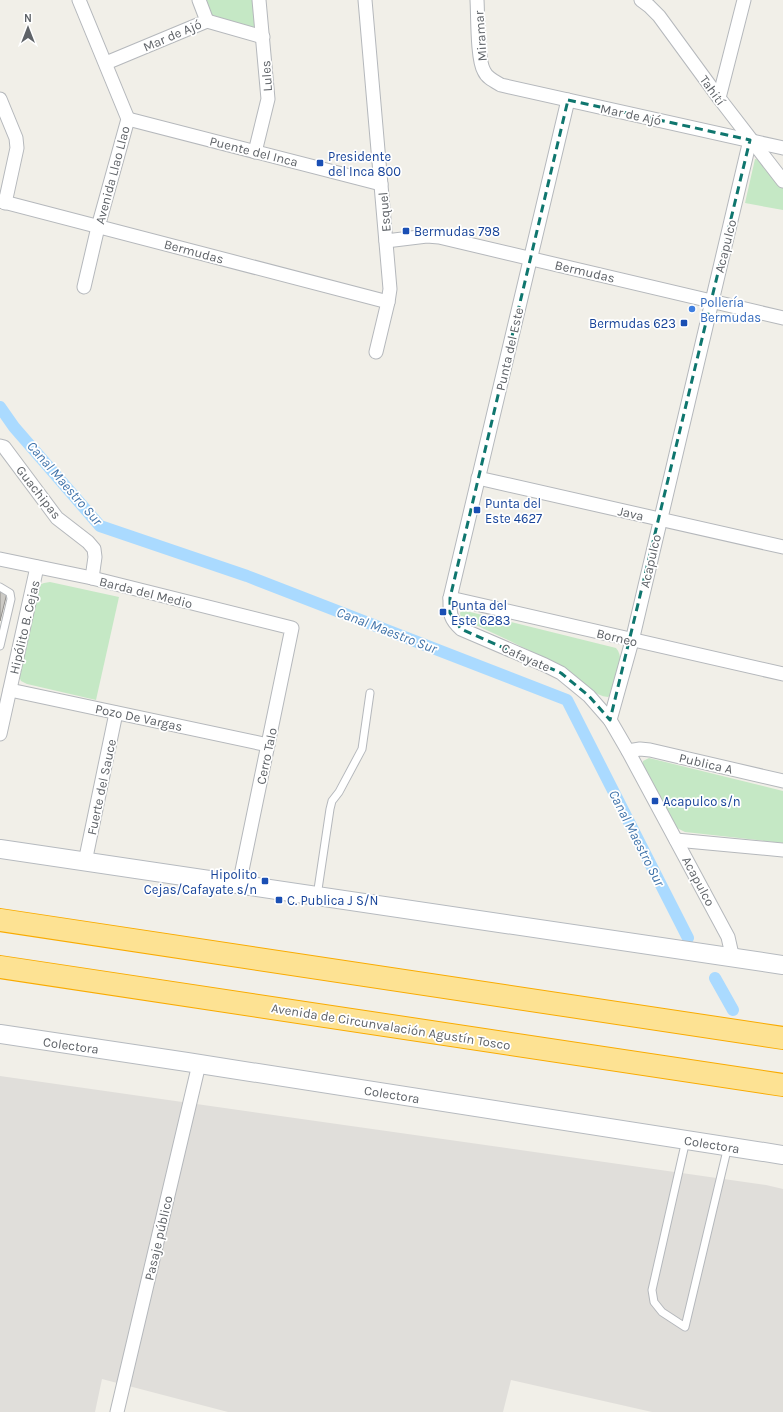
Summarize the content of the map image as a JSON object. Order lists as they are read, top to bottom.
{
  "streets": {
    "highway": ["Avenida de Circunvalación Agustín Tosco"],
    "street": [
      "Mar de Ajó",
      "Miramar",
      "Lules",
      "Tahití",
      "Puente del Inca",
      "Avenida Llao Llao",
      "Esquel",
      "Acapulco",
      "Bermudas",
      "Punta del Este",
      "Guachipas",
      "Java",
      "Barda del Medio",
      "Hipólito B. Cejas",
      "Borneo",
      "Cafayate",
      "Pozo De Vargas",
      "Cerro Talo",
      "Publica A",
      "Fuerte del Sauce",
      "Colectora",
      "Pasaje público"
    ]
  },
  "crossings": [
    ["Mar de Ajó", "Miramar"],
    ["Mar de Ajó", "Lules"],
    ["Mar de Ajó", "Tahití"],
    ["Mar de Ajó", "Avenida Llao Llao"],
    ["Mar de Ajó", "Acapulco"],
    ["Mar de Ajó", "Punta del Este"],
    ["Lules", "Puente del Inca"],
    ["Tahití", "Acapulco"],
    ["Puente del Inca", "Avenida Llao Llao"],
    ["Puente del Inca", "Esquel"],
    ["Avenida Llao Llao", "Bermudas"],
    ["Esquel", "Bermudas"],
    ["Acapulco", "Bermudas"],
    ["Acapulco", "Java"],
    ["Acapulco", "Borneo"],
    ["Acapulco", "Cafayate"],
    ["Acapulco", "Publica A"],
    ["Bermudas", "Punta del Este"],
    ["Punta del Este", "Java"],
    ["Punta del Este", "Borneo"],
    ["Punta del Este", "Cafayate"],
    ["Guachipas", "Barda del Medio"],
    ["Barda del Medio", "Hipólito B. Cejas"],
    ["Barda del Medio", "Cerro Talo"],
    ["Hipólito B. Cejas", "Pozo De Vargas"],
    ["Borneo", "Cafayate"],
    ["Pozo De Vargas", "Cerro Talo"],
    ["Pozo De Vargas", "Fuerte del Sauce"],
    ["Colectora", "Pasaje público"]
  ],
  "water": ["Canal Maestro Sur"],
  "places": {
    "transit": [
      "Presidente del Inca 800",
      "Bermudas 798",
      "Bermudas 623",
      "Punta del Este 4627",
      "Punta del Este 6283",
      "Acapulco s/n",
      "Hipolito Cejas/Cafayate s/n",
      "C. Publica J S/N"
    ],
    "other": ["Pollería Bermudas"]
  },
  "north": "top"
}
